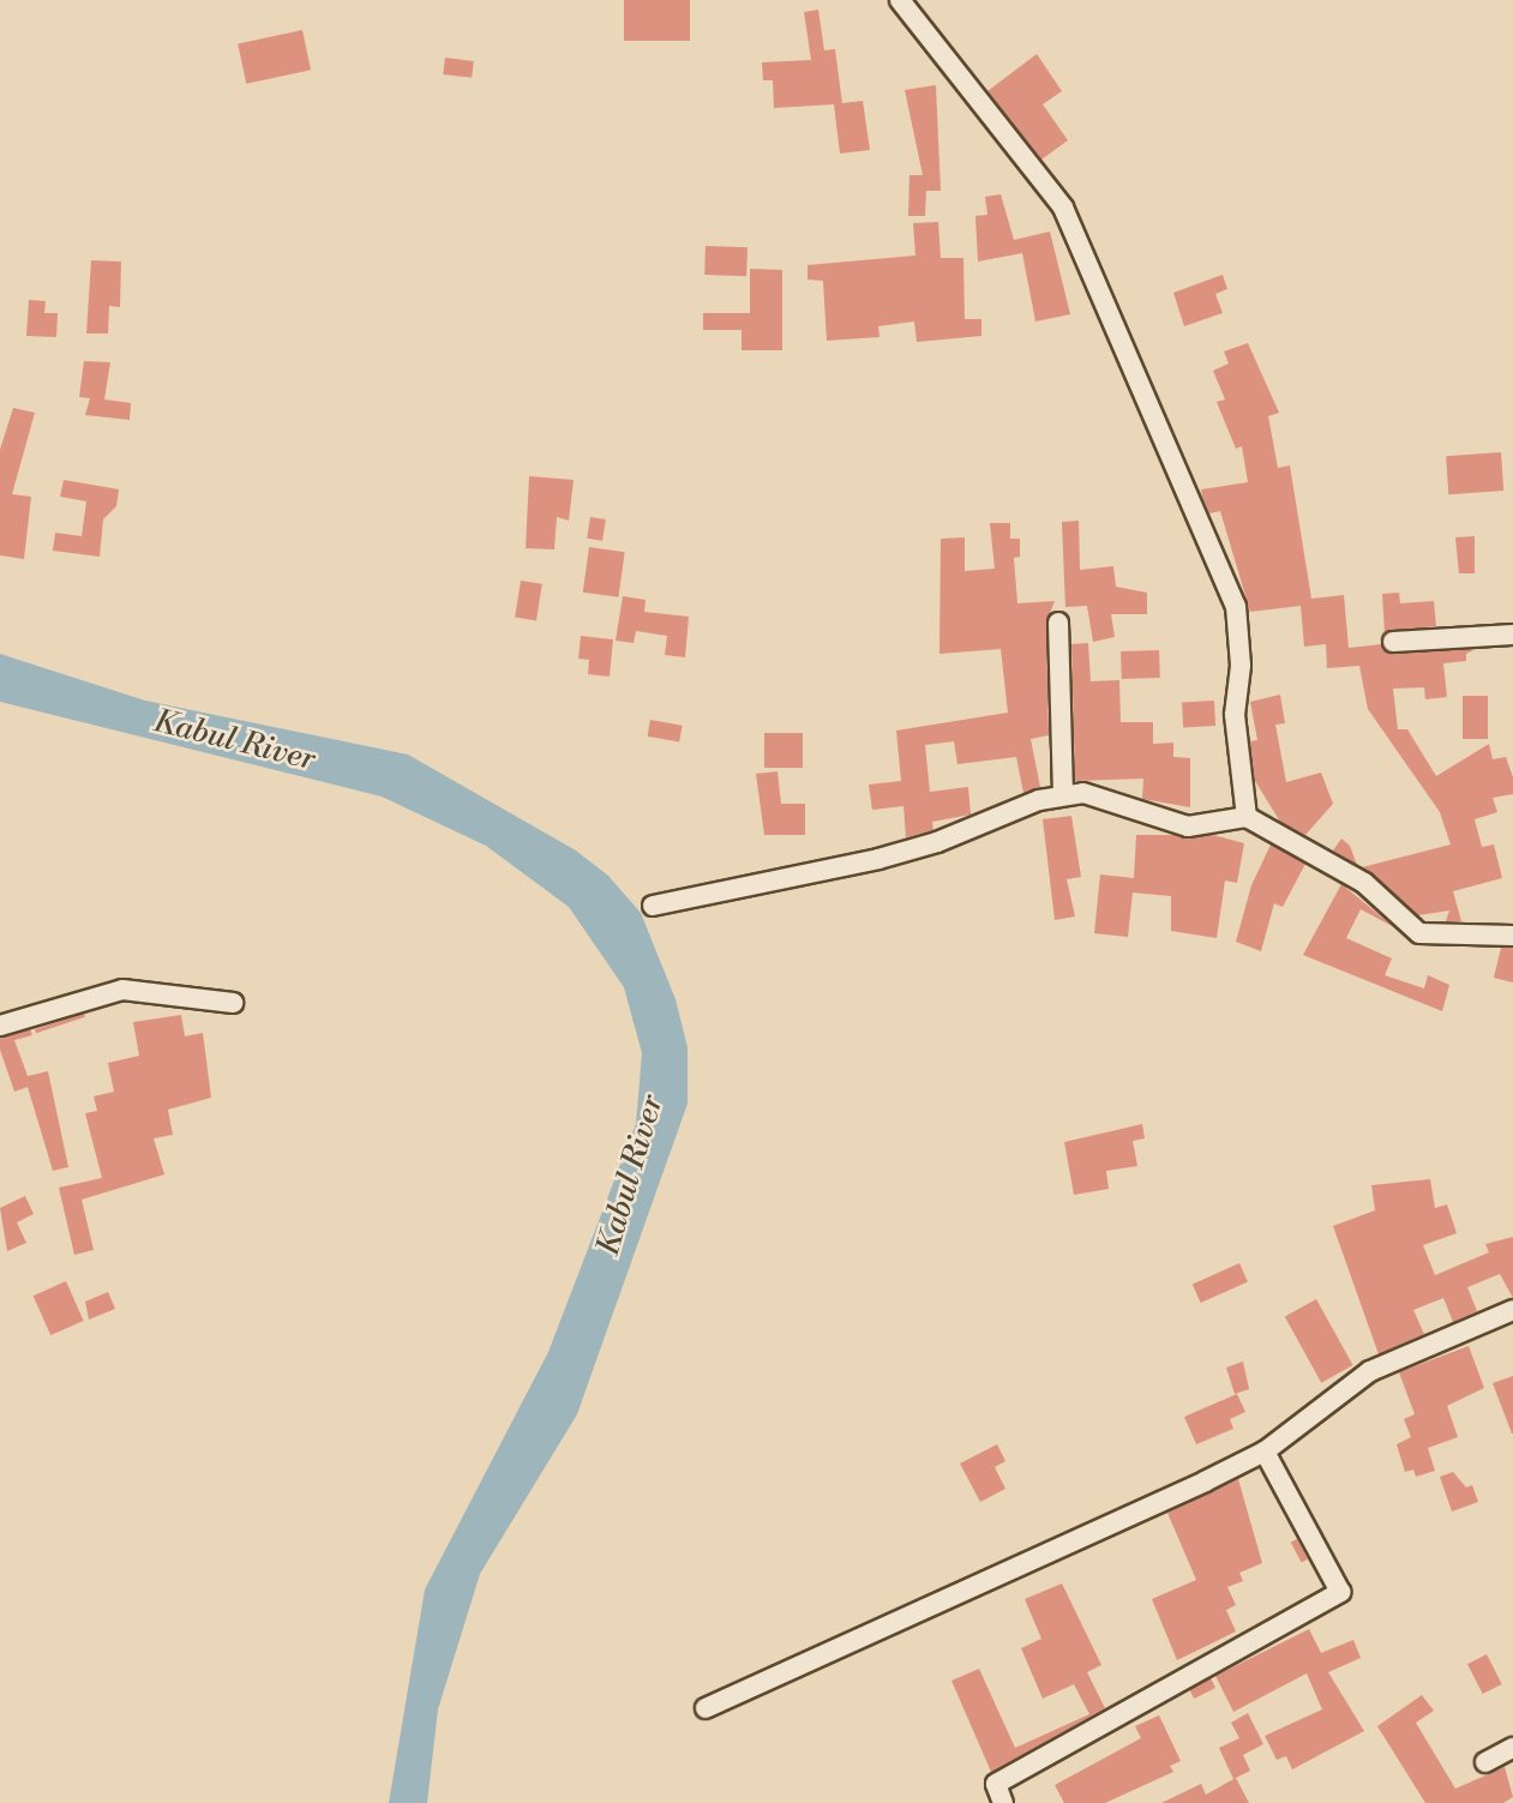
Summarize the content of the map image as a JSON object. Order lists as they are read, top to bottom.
{
  "water": ["Kabul River"]
}
